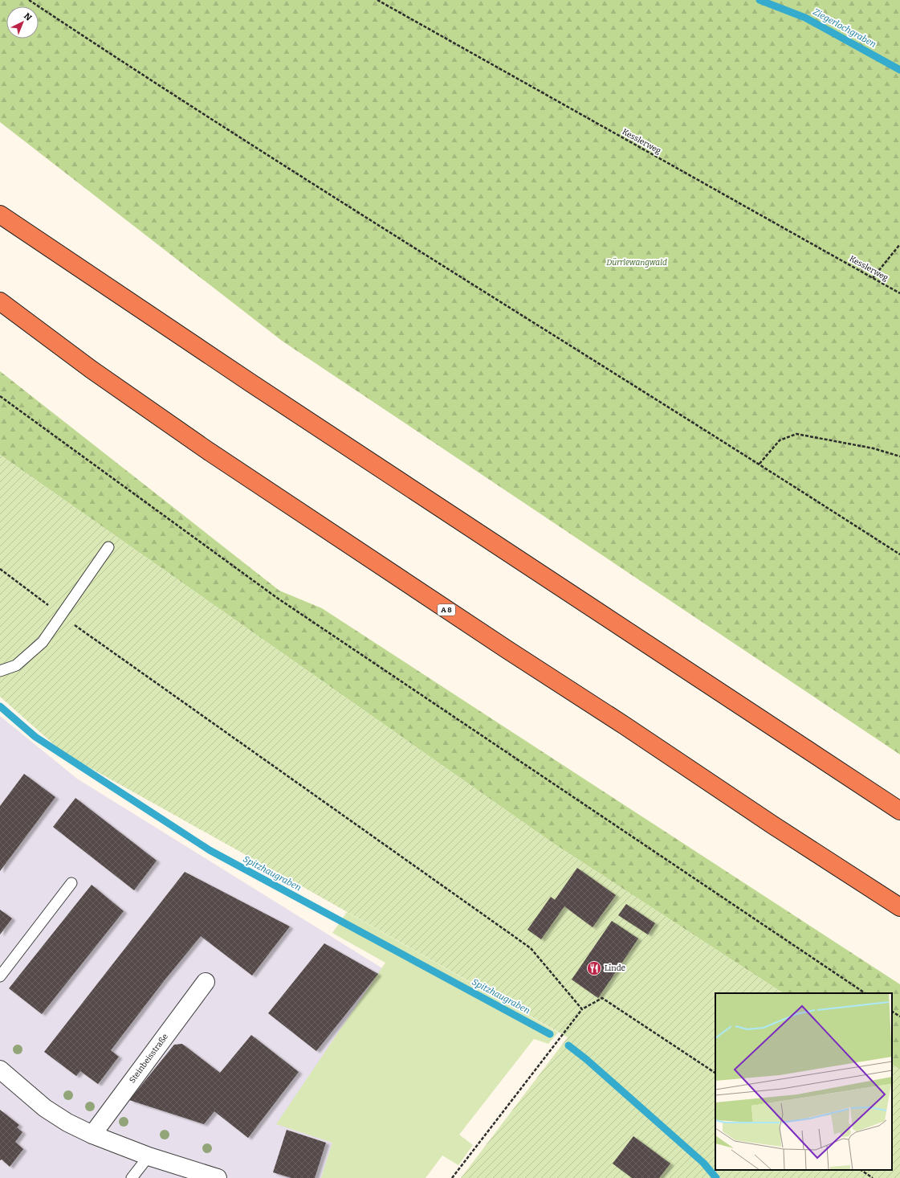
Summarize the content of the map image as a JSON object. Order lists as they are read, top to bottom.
{
  "streets": {
    "highway": ["A 8"],
    "street": ["Steinbeisstraße"],
    "path": ["Kesslerweg"]
  },
  "water": ["Ziegerlochgraben", "Spitzhaugraben"],
  "parks": ["Dürrlewangwald"],
  "places": {
    "restaurant": ["Linde"]
  },
  "north": "top right"
}
